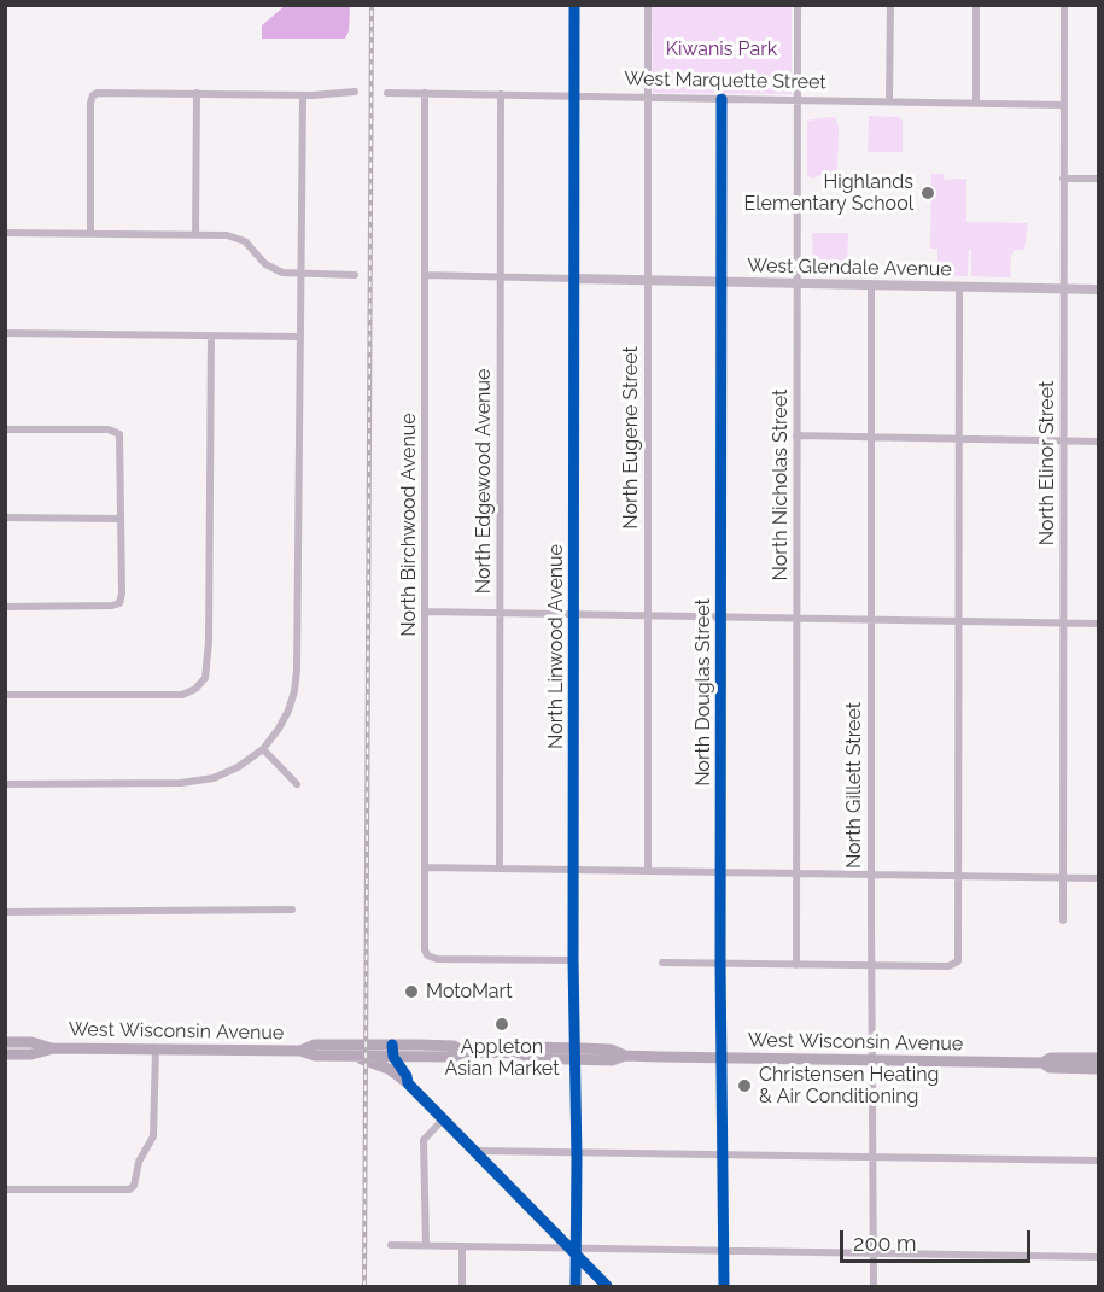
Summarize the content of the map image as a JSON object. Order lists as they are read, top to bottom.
{
  "streets": {
    "main road": ["West Wisconsin Avenue"],
    "street": [
      "West Marquette Street",
      "West Glendale Avenue",
      "North Eugene Street",
      "North Elinor Street",
      "North Edgewood Avenue",
      "North Nicholas Street",
      "North Birchwood Avenue",
      "North Linwood Avenue",
      "North Douglas Street",
      "North Gillett Street"
    ]
  },
  "crossings": [
    ["West Marquette Street", "North Eugene Street"],
    ["West Marquette Street", "North Elinor Street"],
    ["West Marquette Street", "North Edgewood Avenue"],
    ["West Marquette Street", "North Nicholas Street"],
    ["West Marquette Street", "North Birchwood Avenue"],
    ["West Marquette Street", "North Linwood Avenue"],
    ["West Marquette Street", "North Douglas Street"],
    ["West Glendale Avenue", "North Eugene Street"],
    ["West Glendale Avenue", "North Elinor Street"],
    ["West Glendale Avenue", "North Edgewood Avenue"],
    ["West Glendale Avenue", "North Nicholas Street"],
    ["West Glendale Avenue", "North Birchwood Avenue"],
    ["West Glendale Avenue", "North Linwood Avenue"],
    ["West Glendale Avenue", "North Douglas Street"],
    ["West Glendale Avenue", "North Gillett Street"],
    ["North Birchwood Avenue", "North Linwood Avenue"],
    ["North Linwood Avenue", "West Wisconsin Avenue"],
    ["North Douglas Street", "West Wisconsin Avenue"],
    ["North Gillett Street", "West Wisconsin Avenue"]
  ],
  "parks": ["Kiwanis Park"],
  "places": [
    "Highlands Elementary School",
    "MotoMart",
    "Appleton Asian Market",
    "Christensen Heating & Air Conditioning"
  ],
  "scale_bar": "200 m"
}
